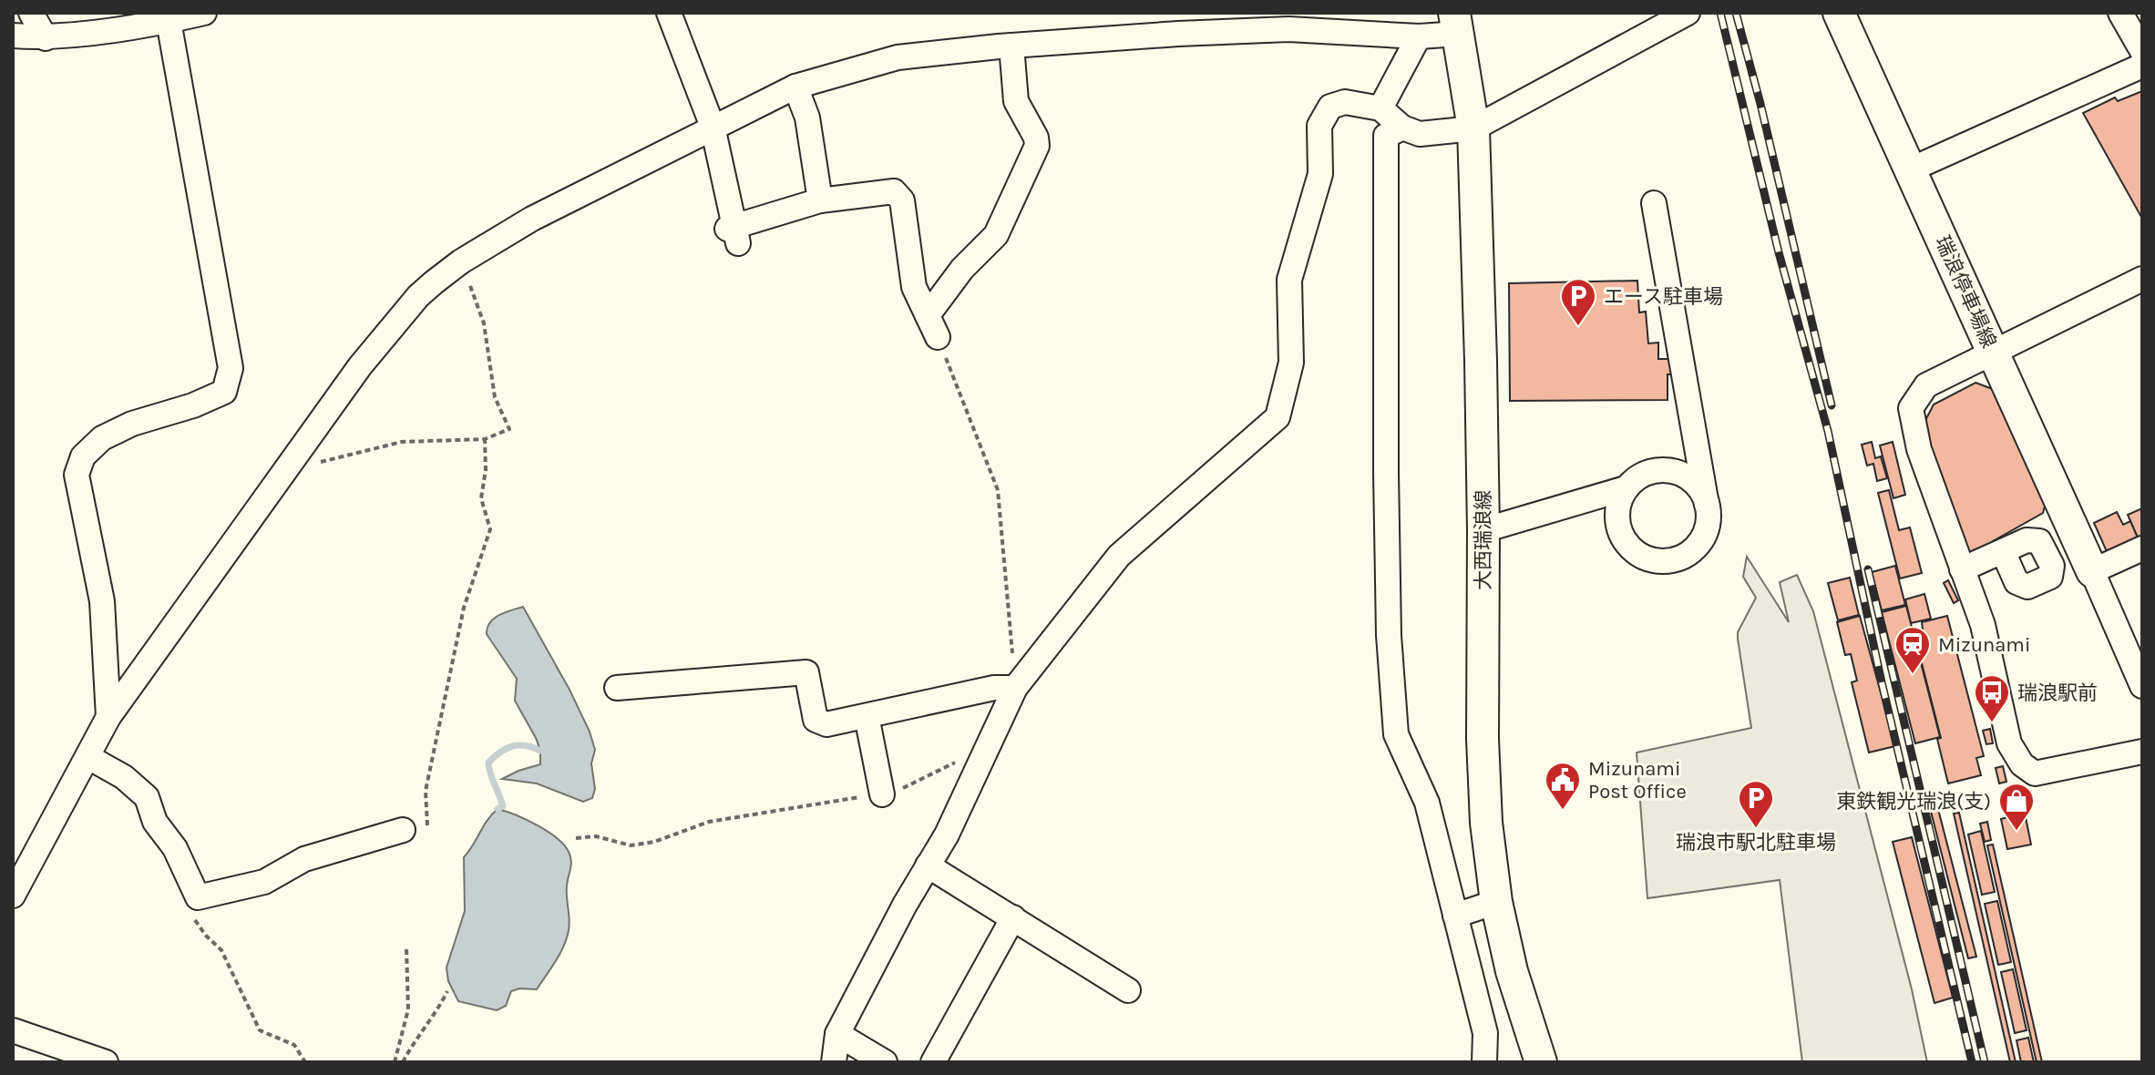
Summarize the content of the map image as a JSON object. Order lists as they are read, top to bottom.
{
  "streets": {
    "main road": ["瑞浪停車場線", "大西瑞浪線"]
  },
  "places": {
    "parking": ["エース駐車場", "瑞浪市駅北駐車場"],
    "station": ["Mizunami"],
    "bus stop": ["瑞浪駅前"],
    "public building": ["Mizunami Post Office"],
    "shop": ["東鉄観光瑞浪(支)"]
  }
}
